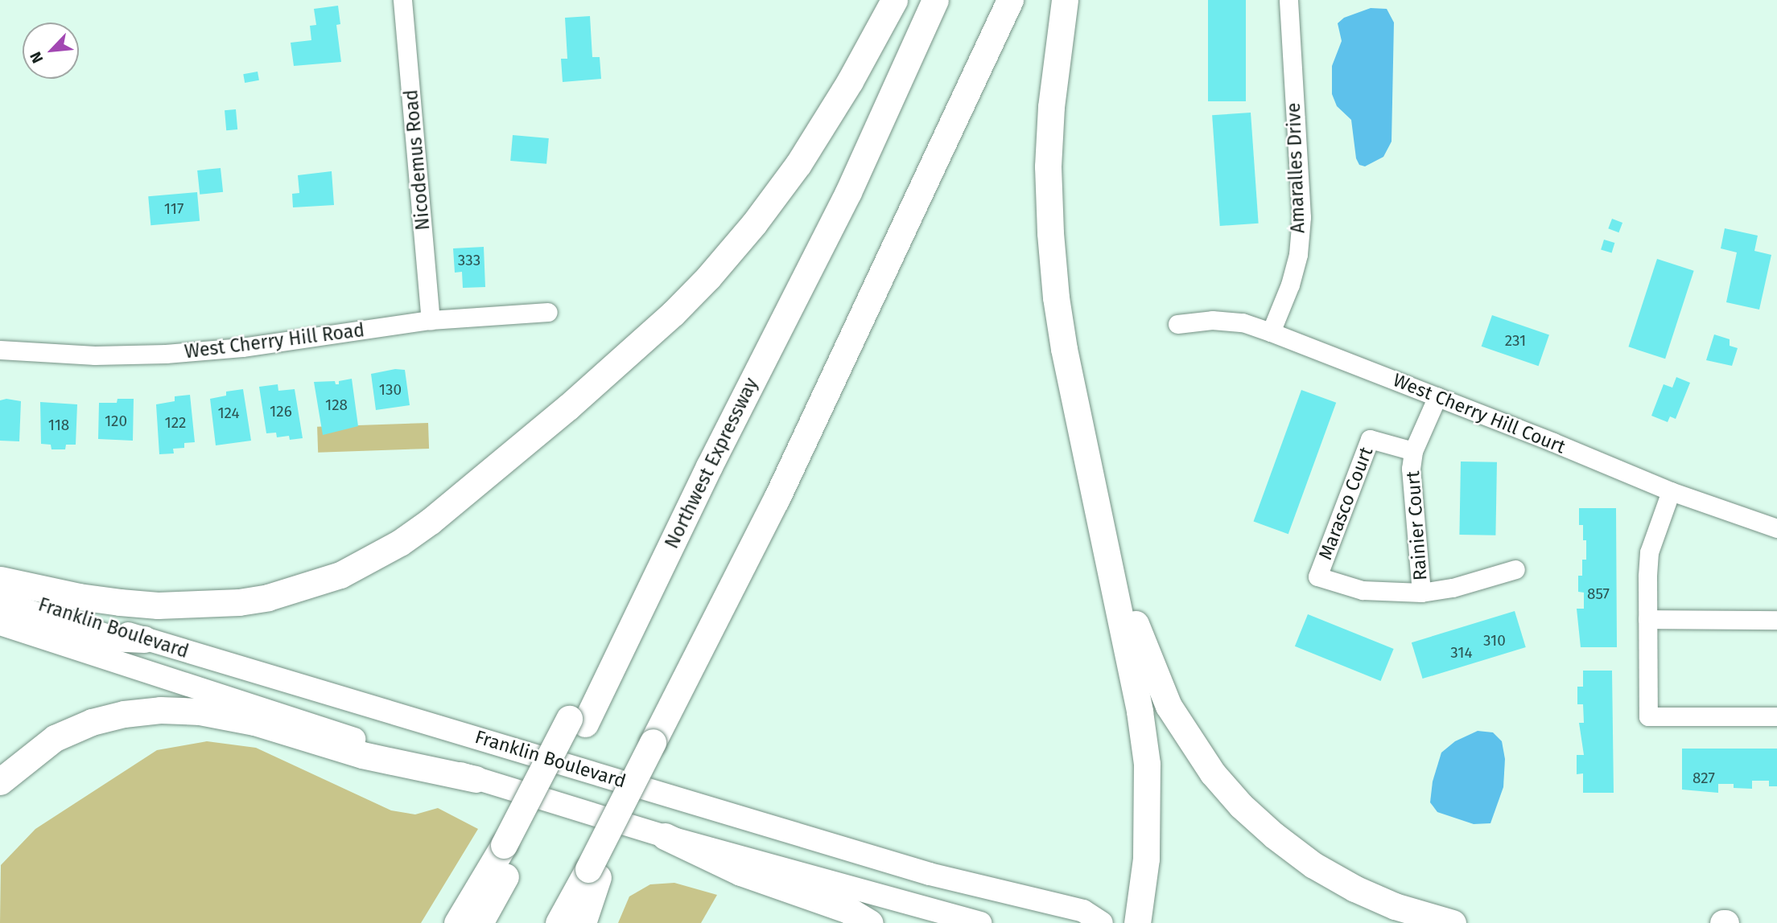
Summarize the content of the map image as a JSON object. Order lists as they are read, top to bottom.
{
  "streets": {
    "highway": ["Northwest Expressway"],
    "main road": ["Franklin Boulevard"],
    "street": [
      "Nicodemus Road",
      "Amaralles Drive",
      "West Cherry Hill Road",
      "West Cherry Hill Court",
      "Marasco Court",
      "Rainier Court"
    ]
  },
  "crossings": [
    ["Nicodemus Road", "West Cherry Hill Road"],
    ["Amaralles Drive", "West Cherry Hill Court"],
    ["West Cherry Hill Court", "Rainier Court"],
    ["Marasco Court", "Rainier Court"]
  ],
  "house_numbers": [
    "117",
    "333",
    "231",
    "130",
    "128",
    "126",
    "124",
    "120",
    "122",
    "118",
    "857",
    "310",
    "314",
    "827"
  ],
  "north": "bottom left"
}
